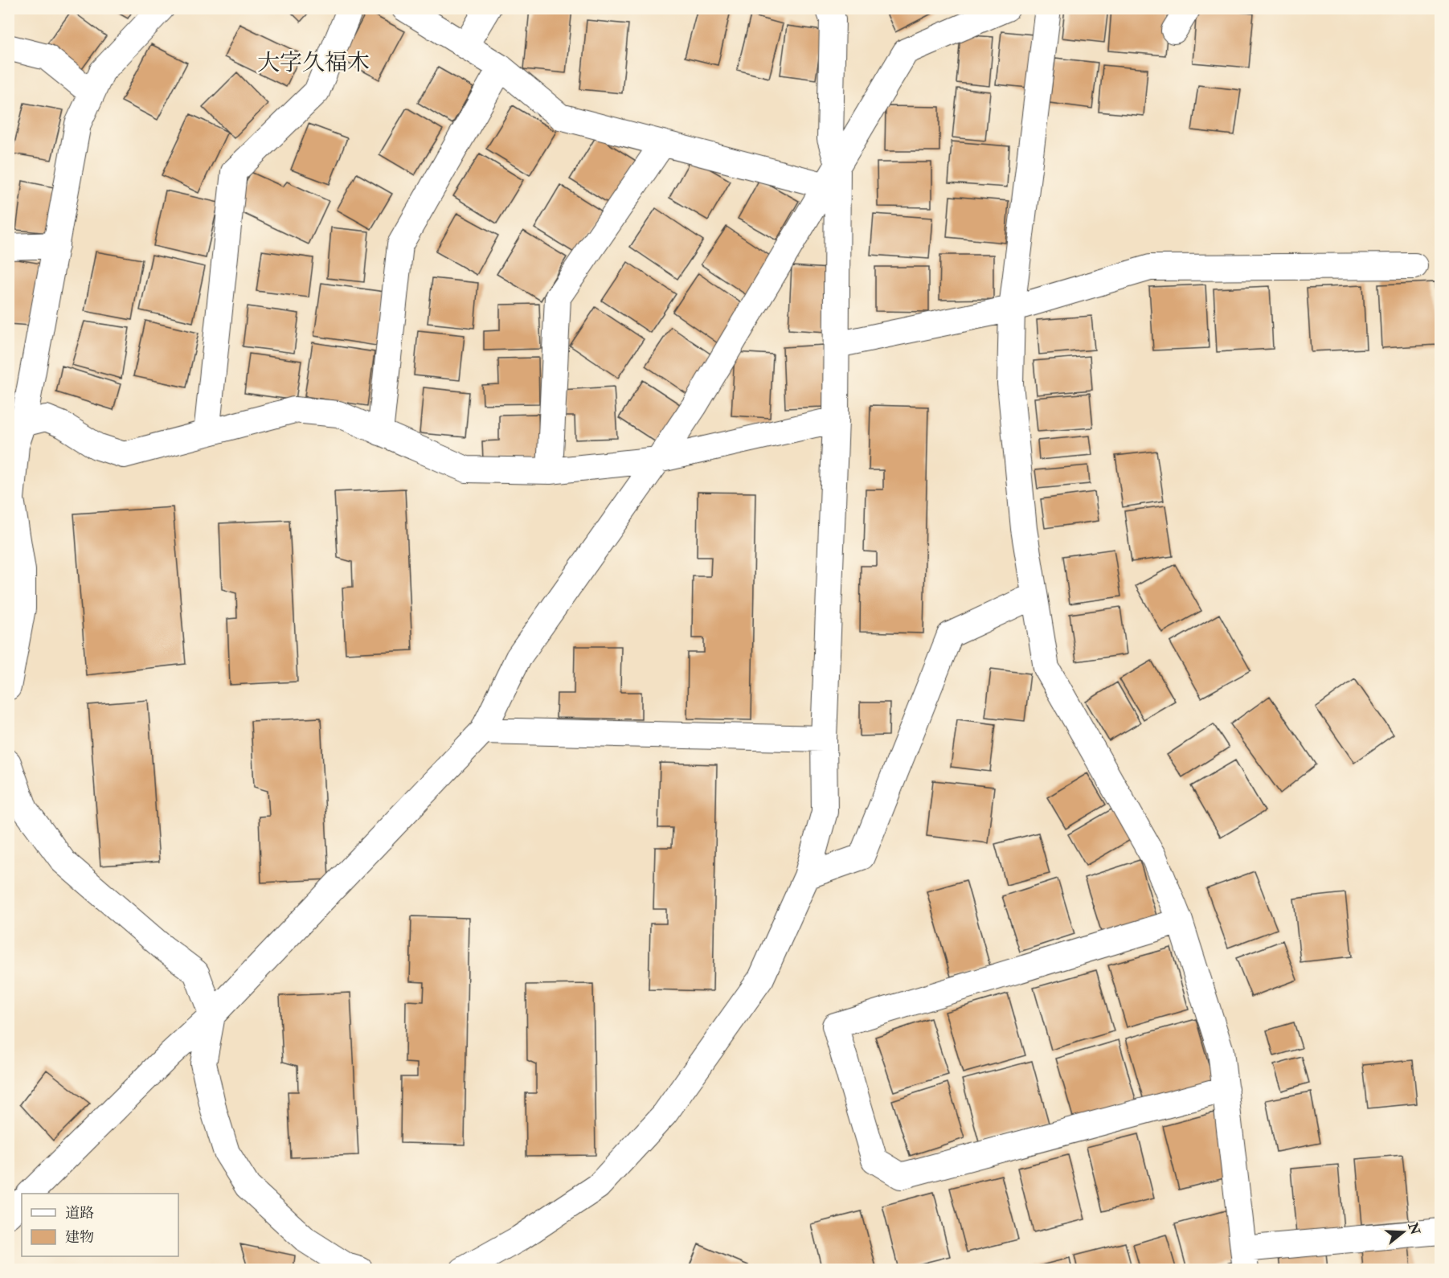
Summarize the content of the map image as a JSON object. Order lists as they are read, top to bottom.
{
  "districts": ["大字久福木"],
  "legend": ["道路", "建物"],
  "north": "right"
}
